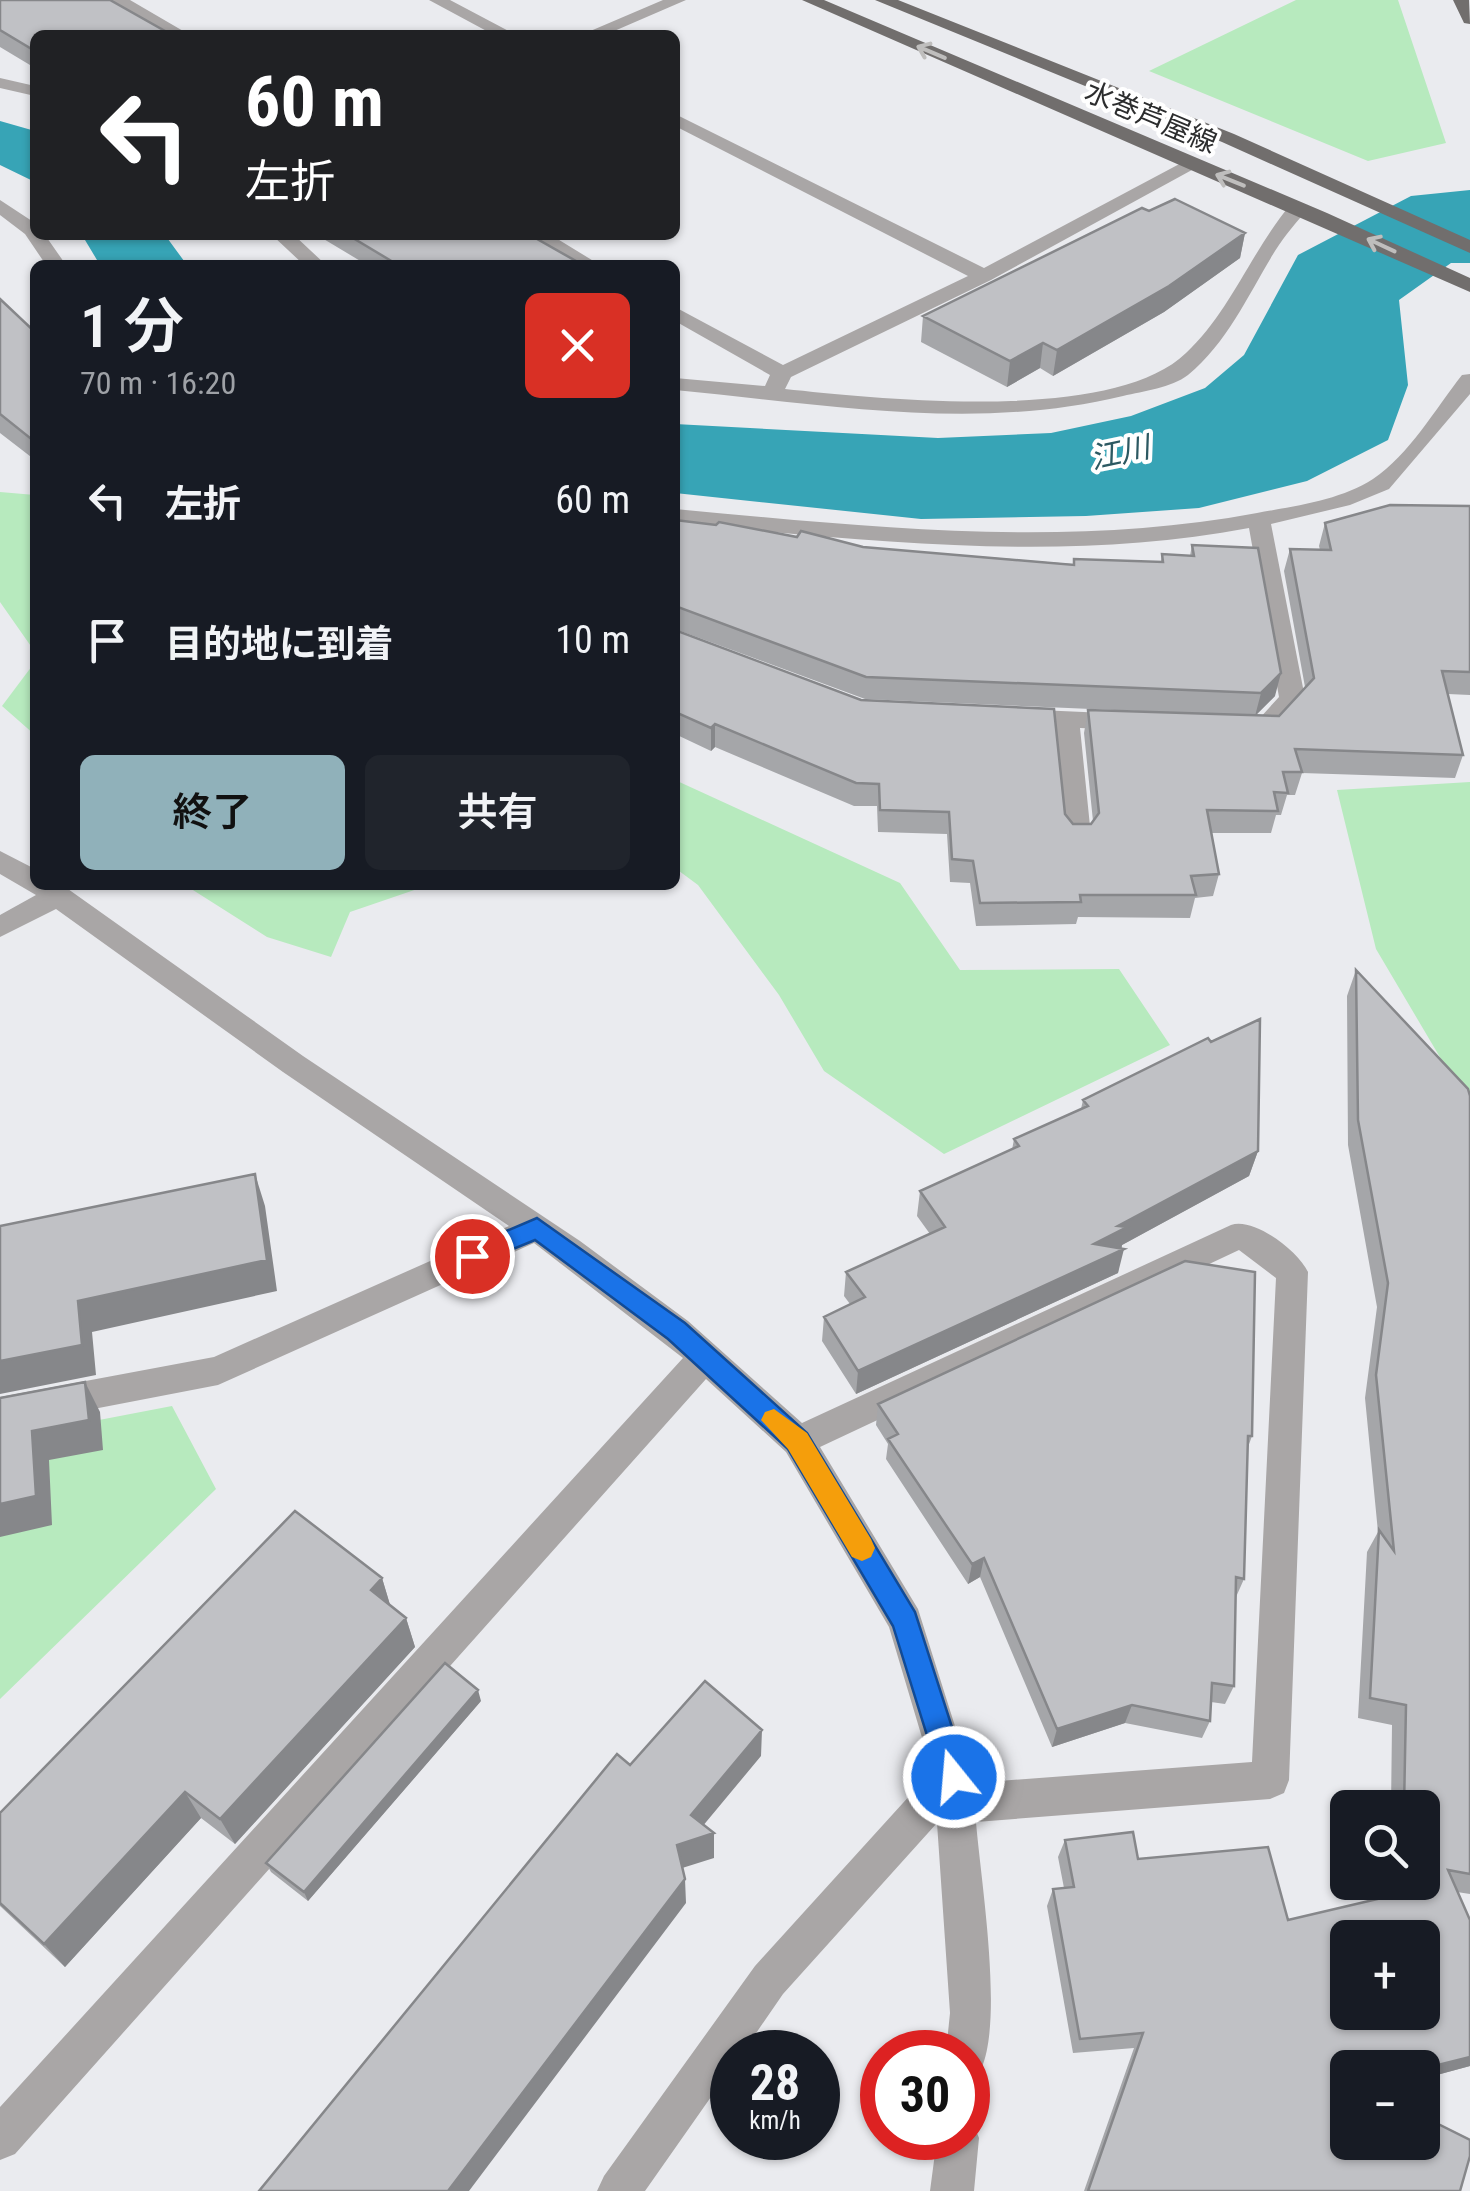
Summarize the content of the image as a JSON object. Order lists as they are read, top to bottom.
{
  "streets": {
    "main road": ["水巻芦屋線"]
  },
  "water": ["江川"],
  "page": {
    "turn": ["60 m", "左折"],
    "heading": ["1 分", "70 m · 16:20"],
    "list": [
      {
        "name": "左折",
        "value": "60 m"
      },
      {
        "name": "目的地に到着",
        "value": "10 m"
      }
    ],
    "buttons": ["終了", "共有"],
    "map_buttons": ["+", "−"],
    "speed": "28 km/h",
    "limit": "30"
  }
}
